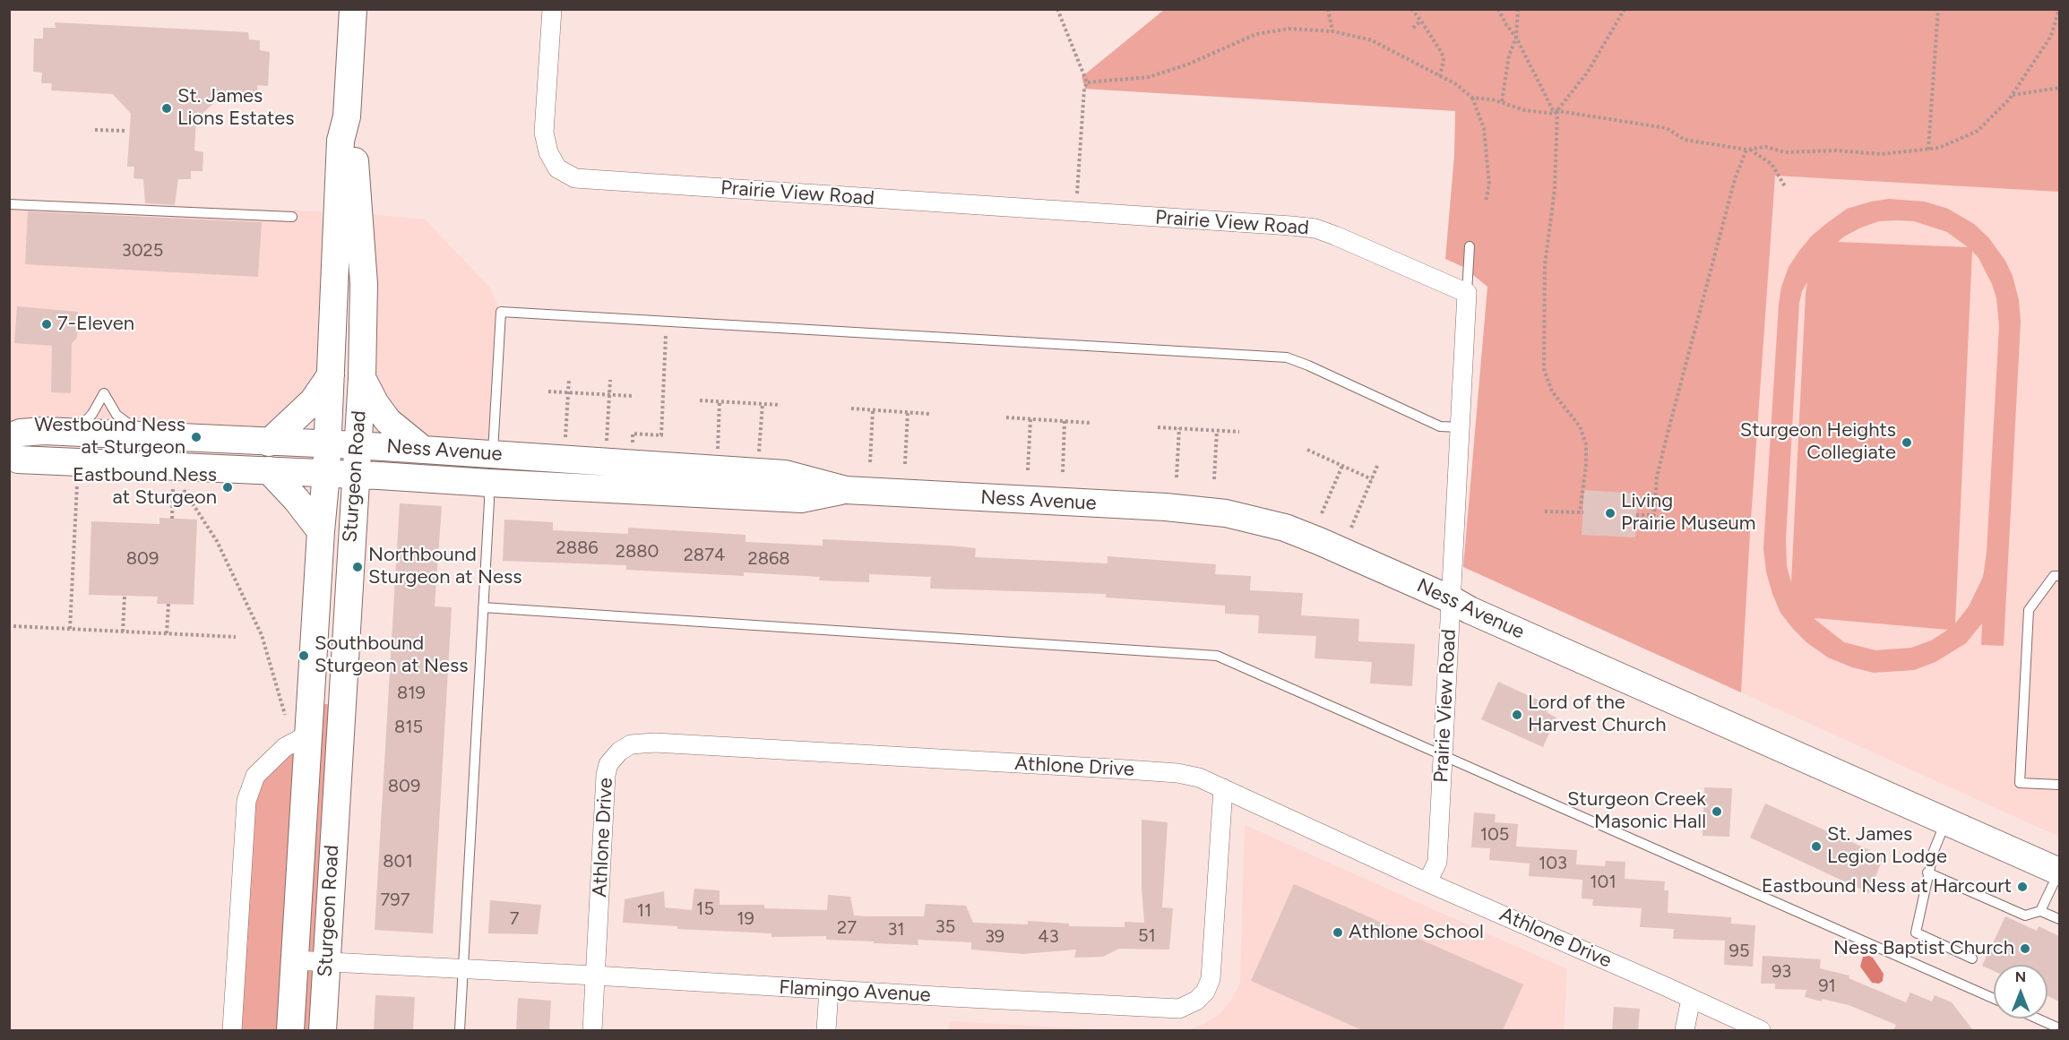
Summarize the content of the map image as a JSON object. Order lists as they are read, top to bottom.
{
  "streets": {
    "main road": ["Ness Avenue", "Sturgeon Road"],
    "street": ["Prairie View Road", "Athlone Drive", "Flamingo Avenue"]
  },
  "crossings": [
    ["Prairie View Road", "Ness Avenue"],
    ["Prairie View Road", "Athlone Drive"],
    ["Ness Avenue", "Sturgeon Road"],
    ["Sturgeon Road", "Flamingo Avenue"],
    ["Athlone Drive", "Flamingo Avenue"]
  ],
  "places": [
    "St. James Lions Estates",
    "7-Eleven",
    "Westbound Ness at Sturgeon",
    "Sturgeon Heights Collegiate",
    "Eastbound Ness at Sturgeon",
    "Living Prairie Museum",
    "Northbound Sturgeon at Ness",
    "Southbound Sturgeon at Ness",
    "Lord of the Harvest Church",
    "Sturgeon Creek Masonic Hall",
    "St. James Legion Lodge",
    "Eastbound Ness at Harcourt",
    "Athlone School",
    "Ness Baptist Church"
  ],
  "house_numbers": [
    "3025",
    "2886",
    "2880",
    "2874",
    "809",
    "2868",
    "819",
    "815",
    "809",
    "105",
    "801",
    "103",
    "101",
    "797",
    "15",
    "11",
    "7",
    "19",
    "35",
    "27",
    "31",
    "51",
    "39",
    "43",
    "95",
    "93",
    "91"
  ],
  "north": "top"
}
